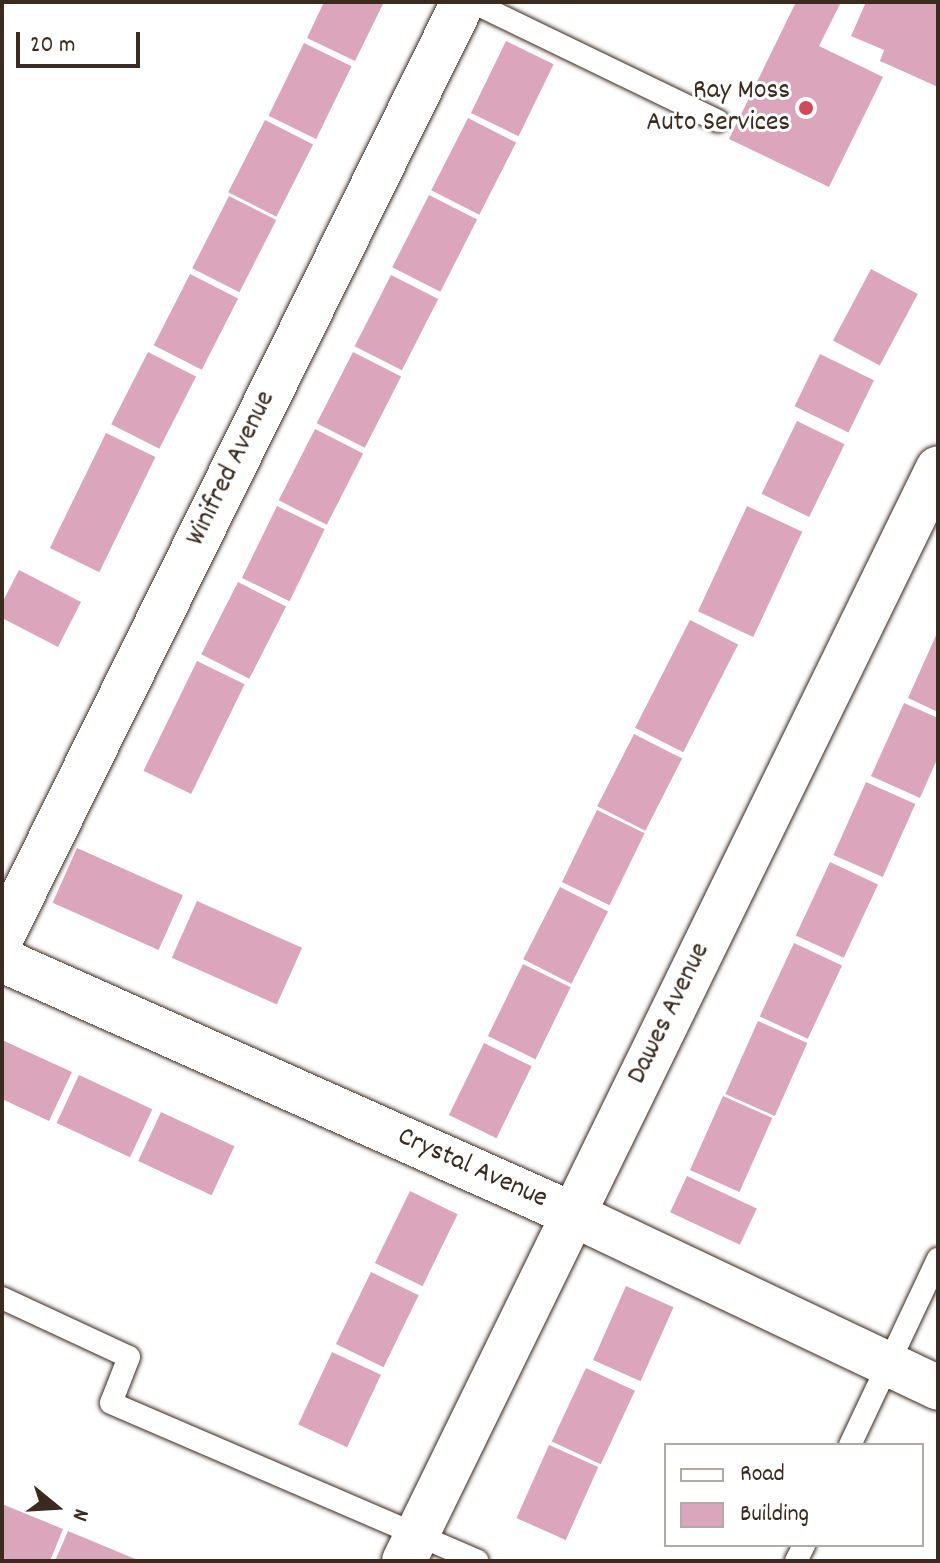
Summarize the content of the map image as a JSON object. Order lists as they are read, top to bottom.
{
  "streets": {
    "street": ["Winifred Avenue", "Dawes Avenue", "Crystal Avenue"]
  },
  "crossings": [
    ["Dawes Avenue", "Crystal Avenue"]
  ],
  "places": ["Ray Moss Auto Services"],
  "legend": ["Road", "Building"],
  "scale_bar": "20 m",
  "north": "right"
}
